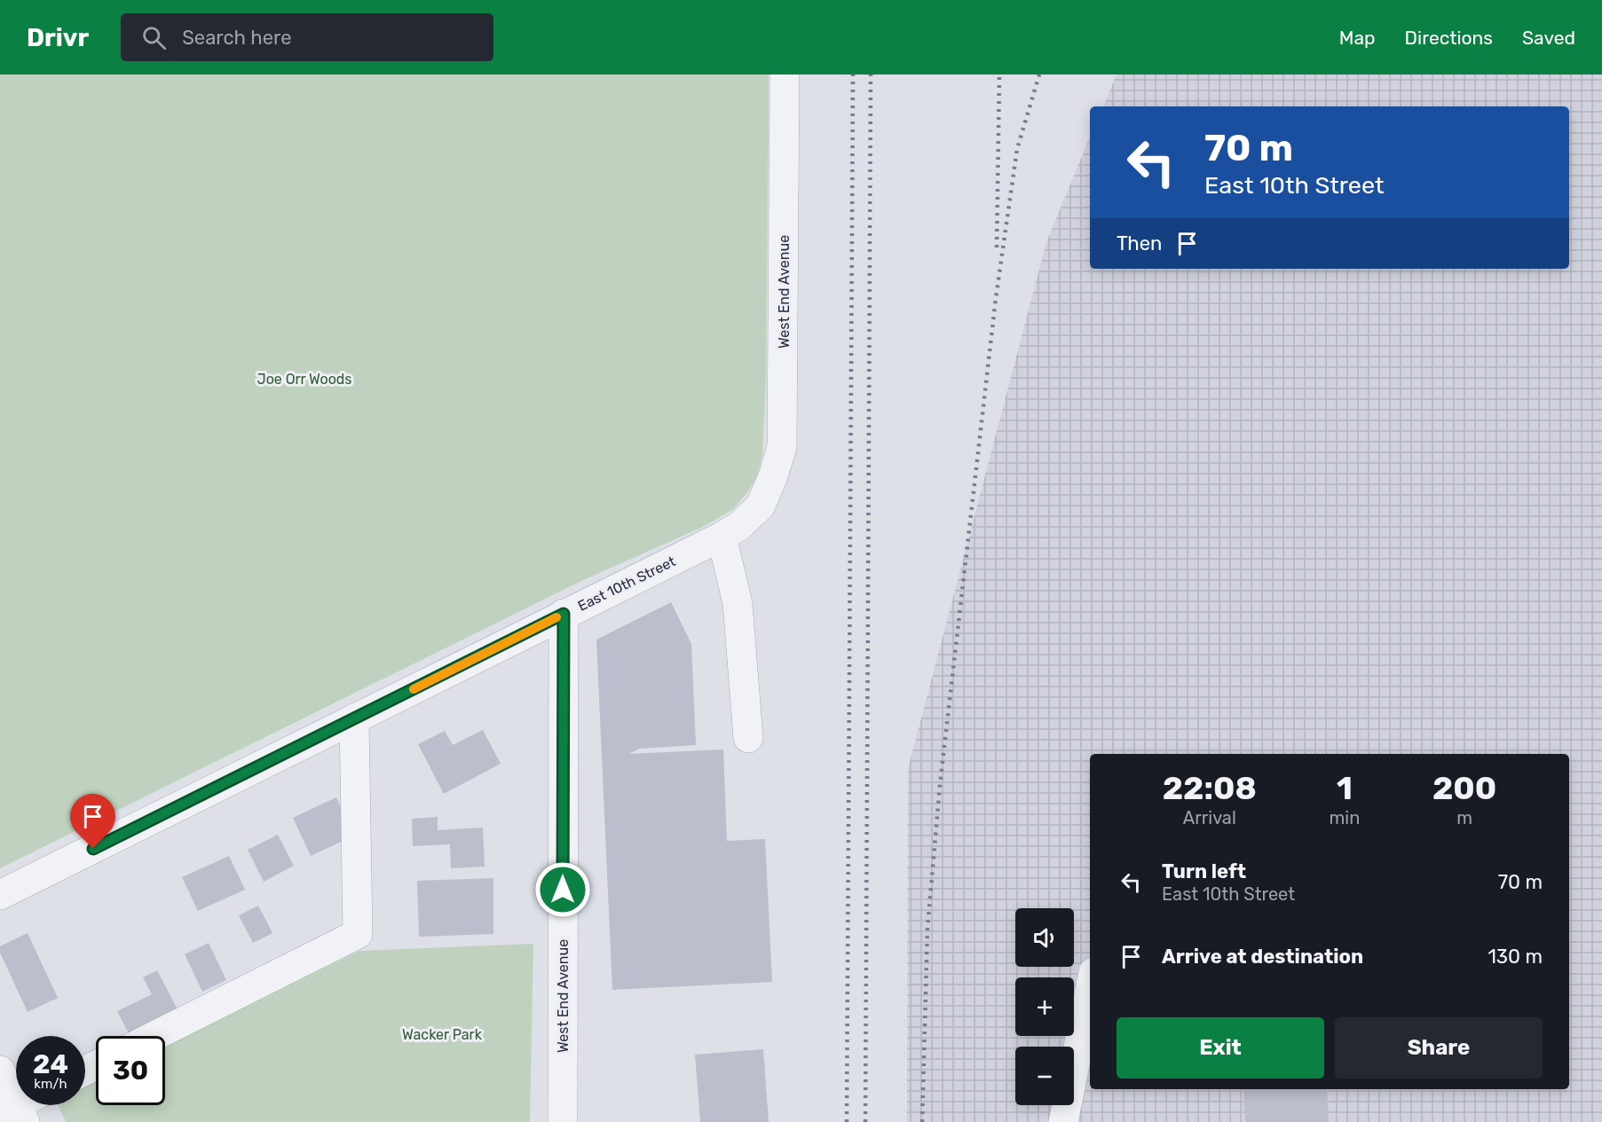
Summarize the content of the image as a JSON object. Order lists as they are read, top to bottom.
{
  "streets": {
    "street": ["West End Avenue", "East 10th Street"]
  },
  "crossings": [
    ["West End Avenue", "East 10th Street"]
  ],
  "parks": ["Joe Orr Woods", "Wacker Park"],
  "page": {
    "header": "Drivr",
    "search": "Search here",
    "nav": ["Map", "Directions", "Saved"],
    "turn": ["70 m", "East 10th Street"],
    "then": "Then",
    "eta": [
      "22:08",
      "Arrival",
      "1",
      "min",
      "200",
      "m"
    ],
    "list": [
      {
        "name": "Turn left",
        "note": "East 10th Street",
        "value": "70 m"
      },
      {
        "name": "Arrive at destination",
        "value": "130 m"
      }
    ],
    "map_buttons": ["+", "−"],
    "buttons": ["Exit", "Share"],
    "speed": "24 km/h",
    "limit": "30"
  }
}
